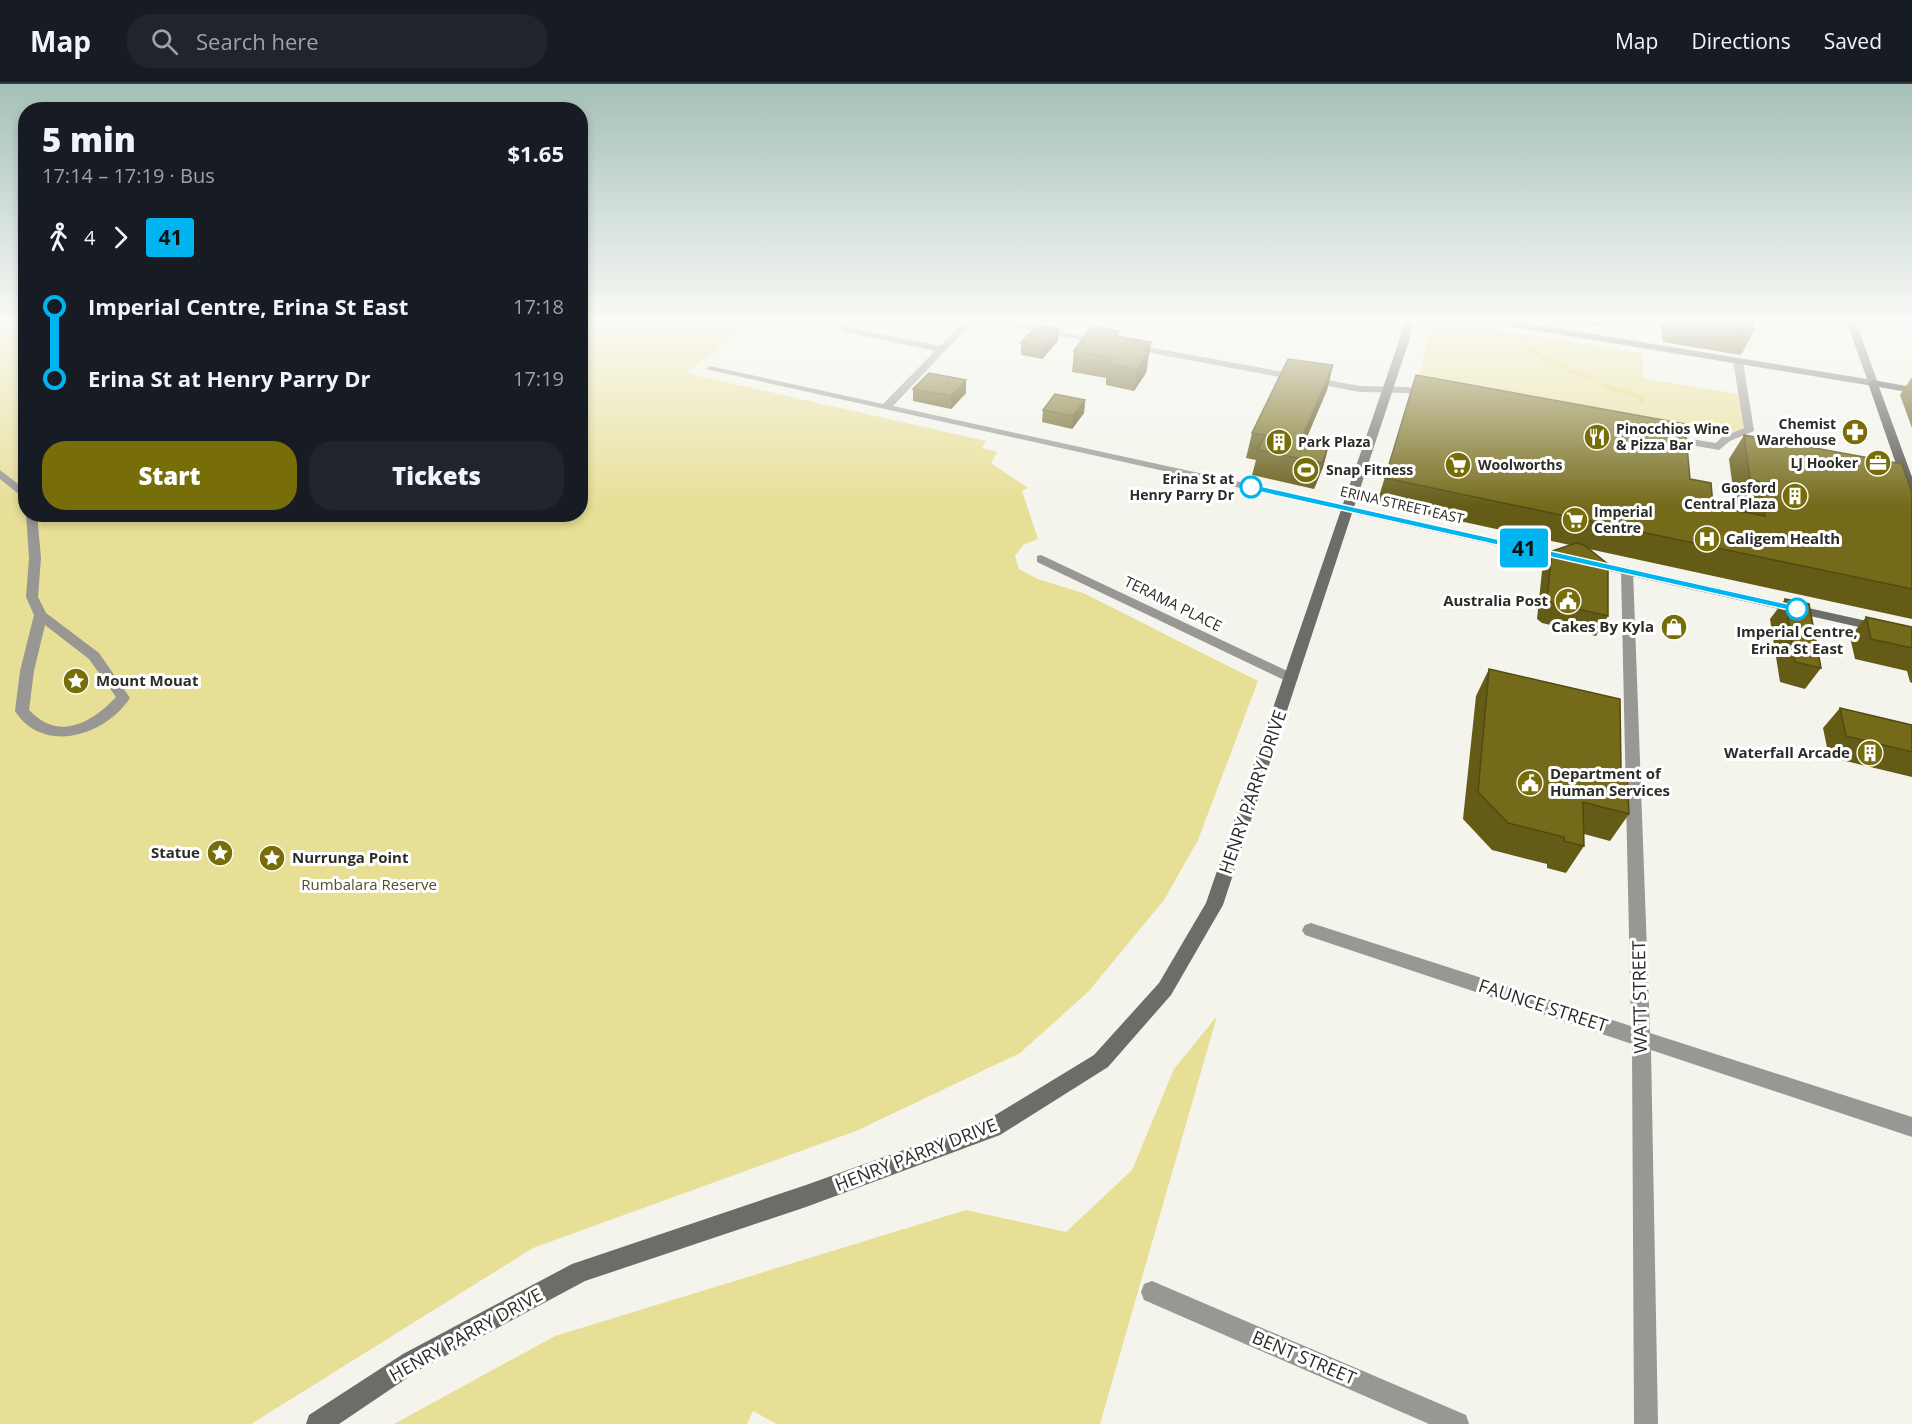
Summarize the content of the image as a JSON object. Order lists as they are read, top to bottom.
{
  "streets": {
    "main road": ["ERINA STREET EAST", "HENRY PARRY DRIVE"],
    "street": [
      "TERAMA PLACE",
      "WATT STREET",
      "FAUNCE STREET",
      "BENT STREET"
    ]
  },
  "crossings": [
    ["ERINA STREET EAST", "HENRY PARRY DRIVE"],
    ["ERINA STREET EAST", "WATT STREET"],
    ["TERAMA PLACE", "HENRY PARRY DRIVE"],
    ["WATT STREET", "FAUNCE STREET"]
  ],
  "parks": ["Rumbalara Reserve"],
  "places": {
    "pharmacy": ["Chemist Warehouse"],
    "restaurant": ["Pinocchios Wine & Pizza Bar"],
    "building": ["Park Plaza", "Gosford Central Plaza", "Waterfall Arcade"],
    "office": ["LJ Hooker"],
    "supermarket": ["Woolworths", "Imperial Centre"],
    "sports": ["Snap Fitness"],
    "other": ["Erina St at Henry Parry Dr", "Imperial Centre, Erina St East"],
    "hospital": ["Caligem Health"],
    "public building": ["Australia Post", "Department of Human Services"],
    "shop": ["Cakes By Kyla"],
    "place": ["Mount Mouat", "Statue", "Nurrunga Point"]
  },
  "lines": ["bus line 41"],
  "page": {
    "header": "Map",
    "search": "Search here",
    "nav": ["Map", "Directions", "Saved"],
    "on_map": "41",
    "heading": ["5 min", "17:14 – 17:19 · Bus", "$1.65"],
    "legs": ["4", "41"],
    "list": [
      {
        "name": "Imperial Centre, Erina St East",
        "value": "17:18"
      },
      {
        "name": "Erina St at Henry Parry Dr",
        "value": "17:19"
      }
    ],
    "buttons": ["Start", "Tickets"]
  }
}
